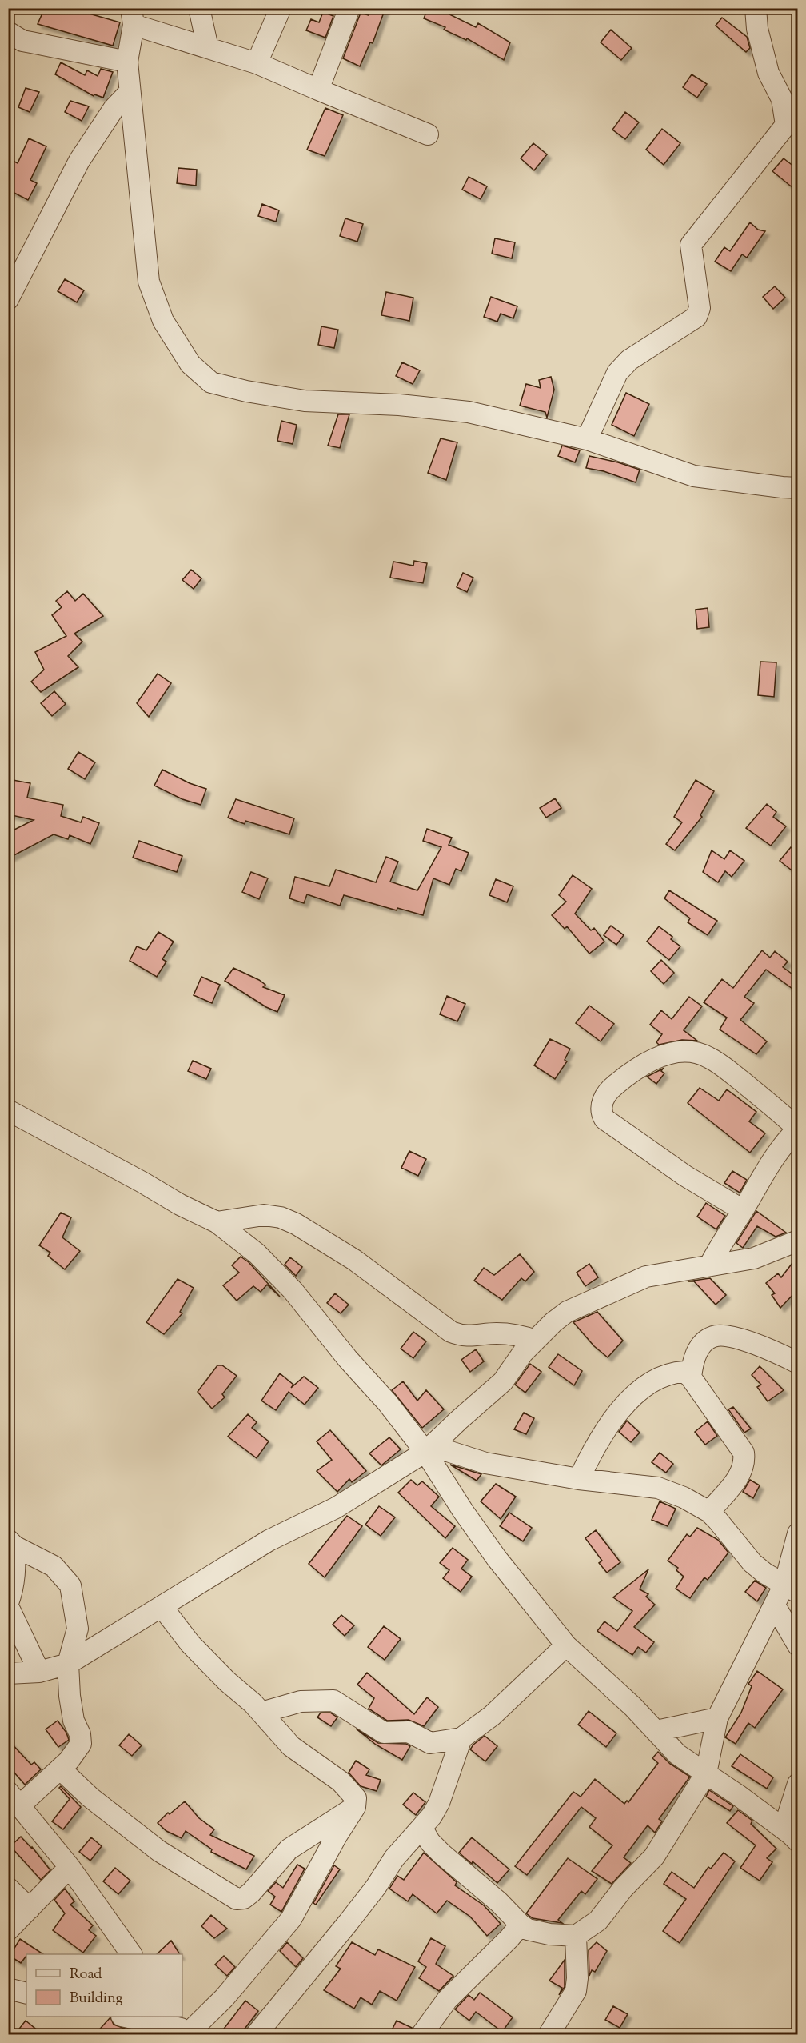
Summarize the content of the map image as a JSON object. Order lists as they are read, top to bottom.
{
  "legend": ["Road", "Building"]
}
